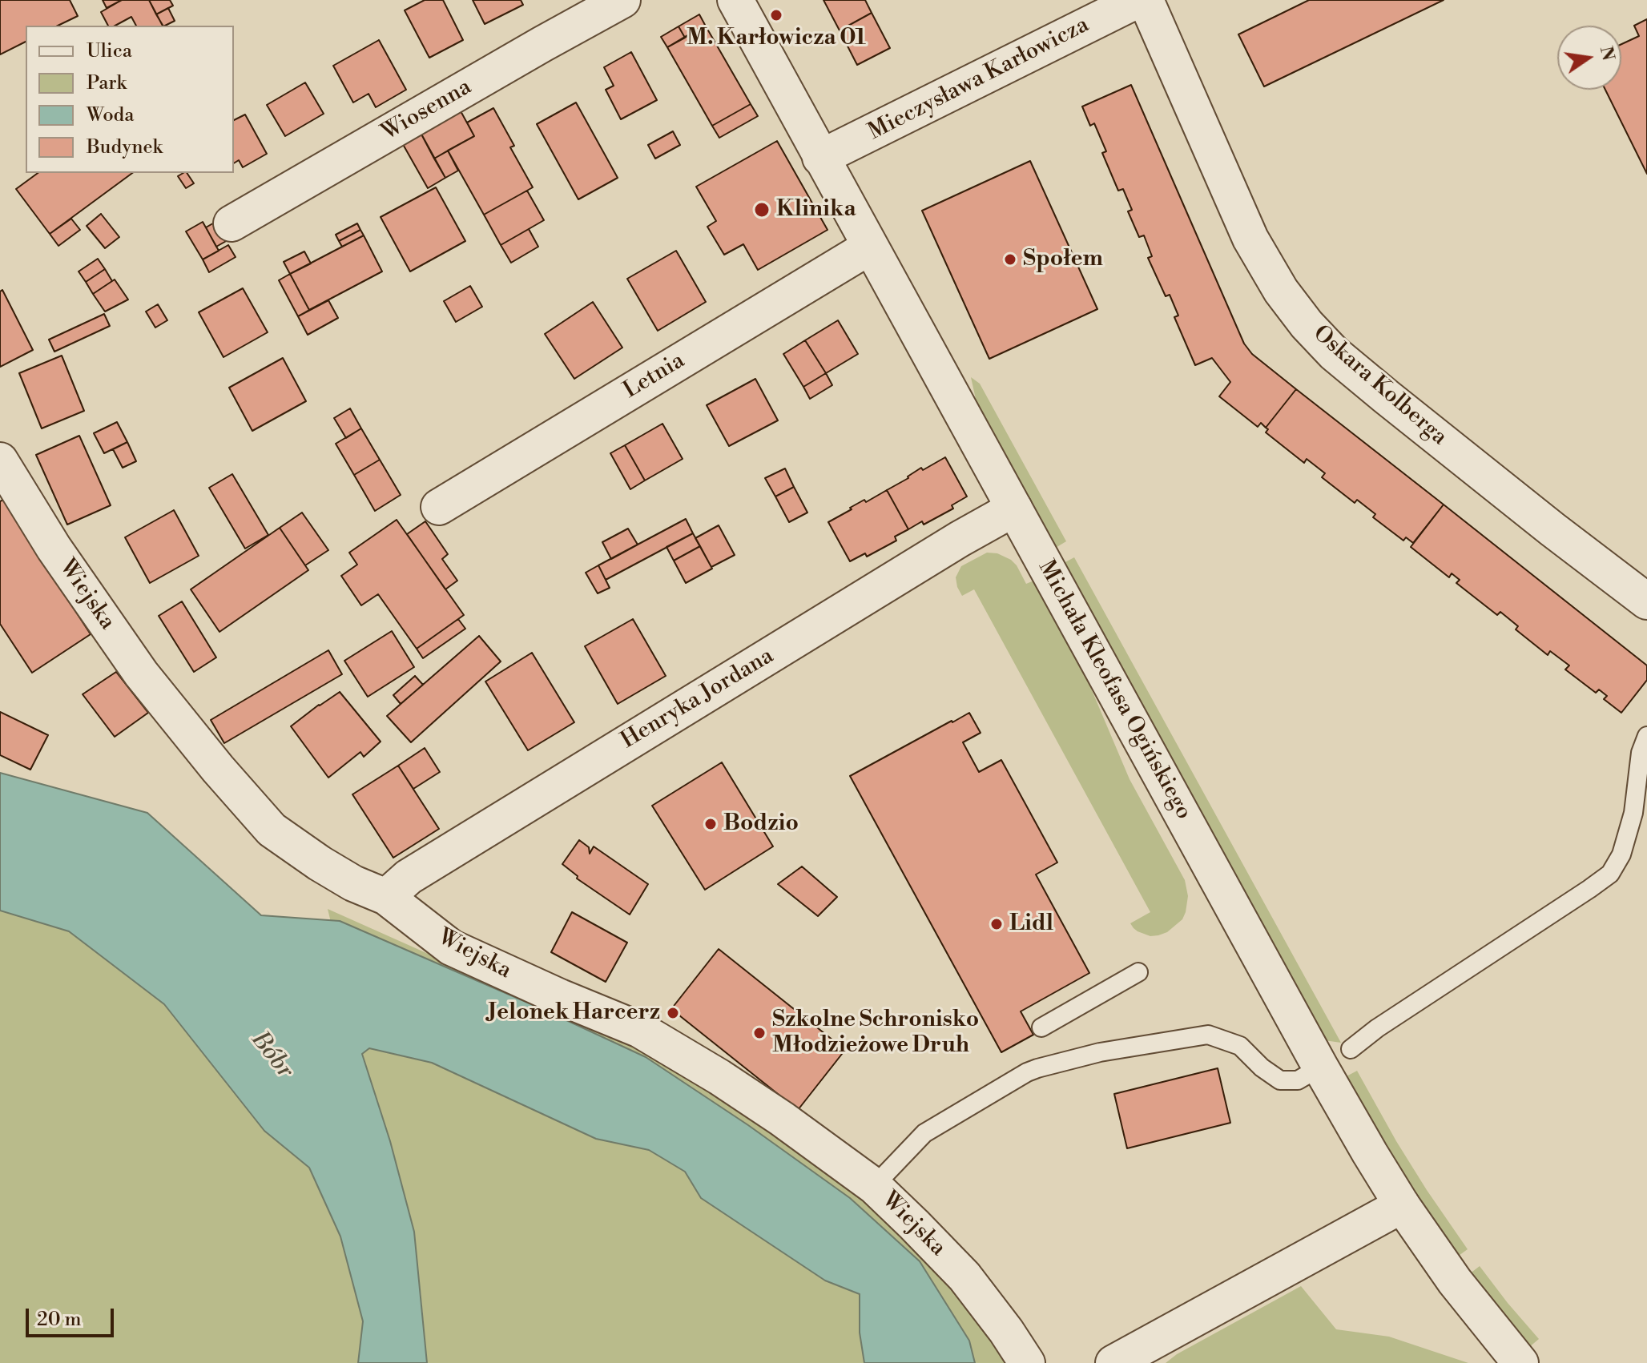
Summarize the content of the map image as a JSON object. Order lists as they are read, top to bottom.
{
  "streets": {
    "street": [
      "Mieczysława Karłowicza",
      "Wiosenna",
      "Letnia",
      "Oskara Kolberga",
      "Wiejska",
      "Michała Kleofasa Ogińskiego",
      "Henryka Jordana"
    ]
  },
  "crossings": [
    ["Mieczysława Karłowicza", "Michała Kleofasa Ogińskiego"],
    ["Letnia", "Michała Kleofasa Ogińskiego"],
    ["Wiejska", "Henryka Jordana"],
    ["Michała Kleofasa Ogińskiego", "Henryka Jordana"]
  ],
  "water": ["Bóbr"],
  "places": [
    "M. Karłowicza 01",
    "Klinika",
    "Społem",
    "Bodzio",
    "Lidl",
    "Jelonek Harcerz",
    "Szkolne Schronisko Młodzieżowe Druh"
  ],
  "legend": [
    "Ulica",
    "Park",
    "Woda",
    "Budynek"
  ],
  "scale_bar": "20 m",
  "north": "right"
}
